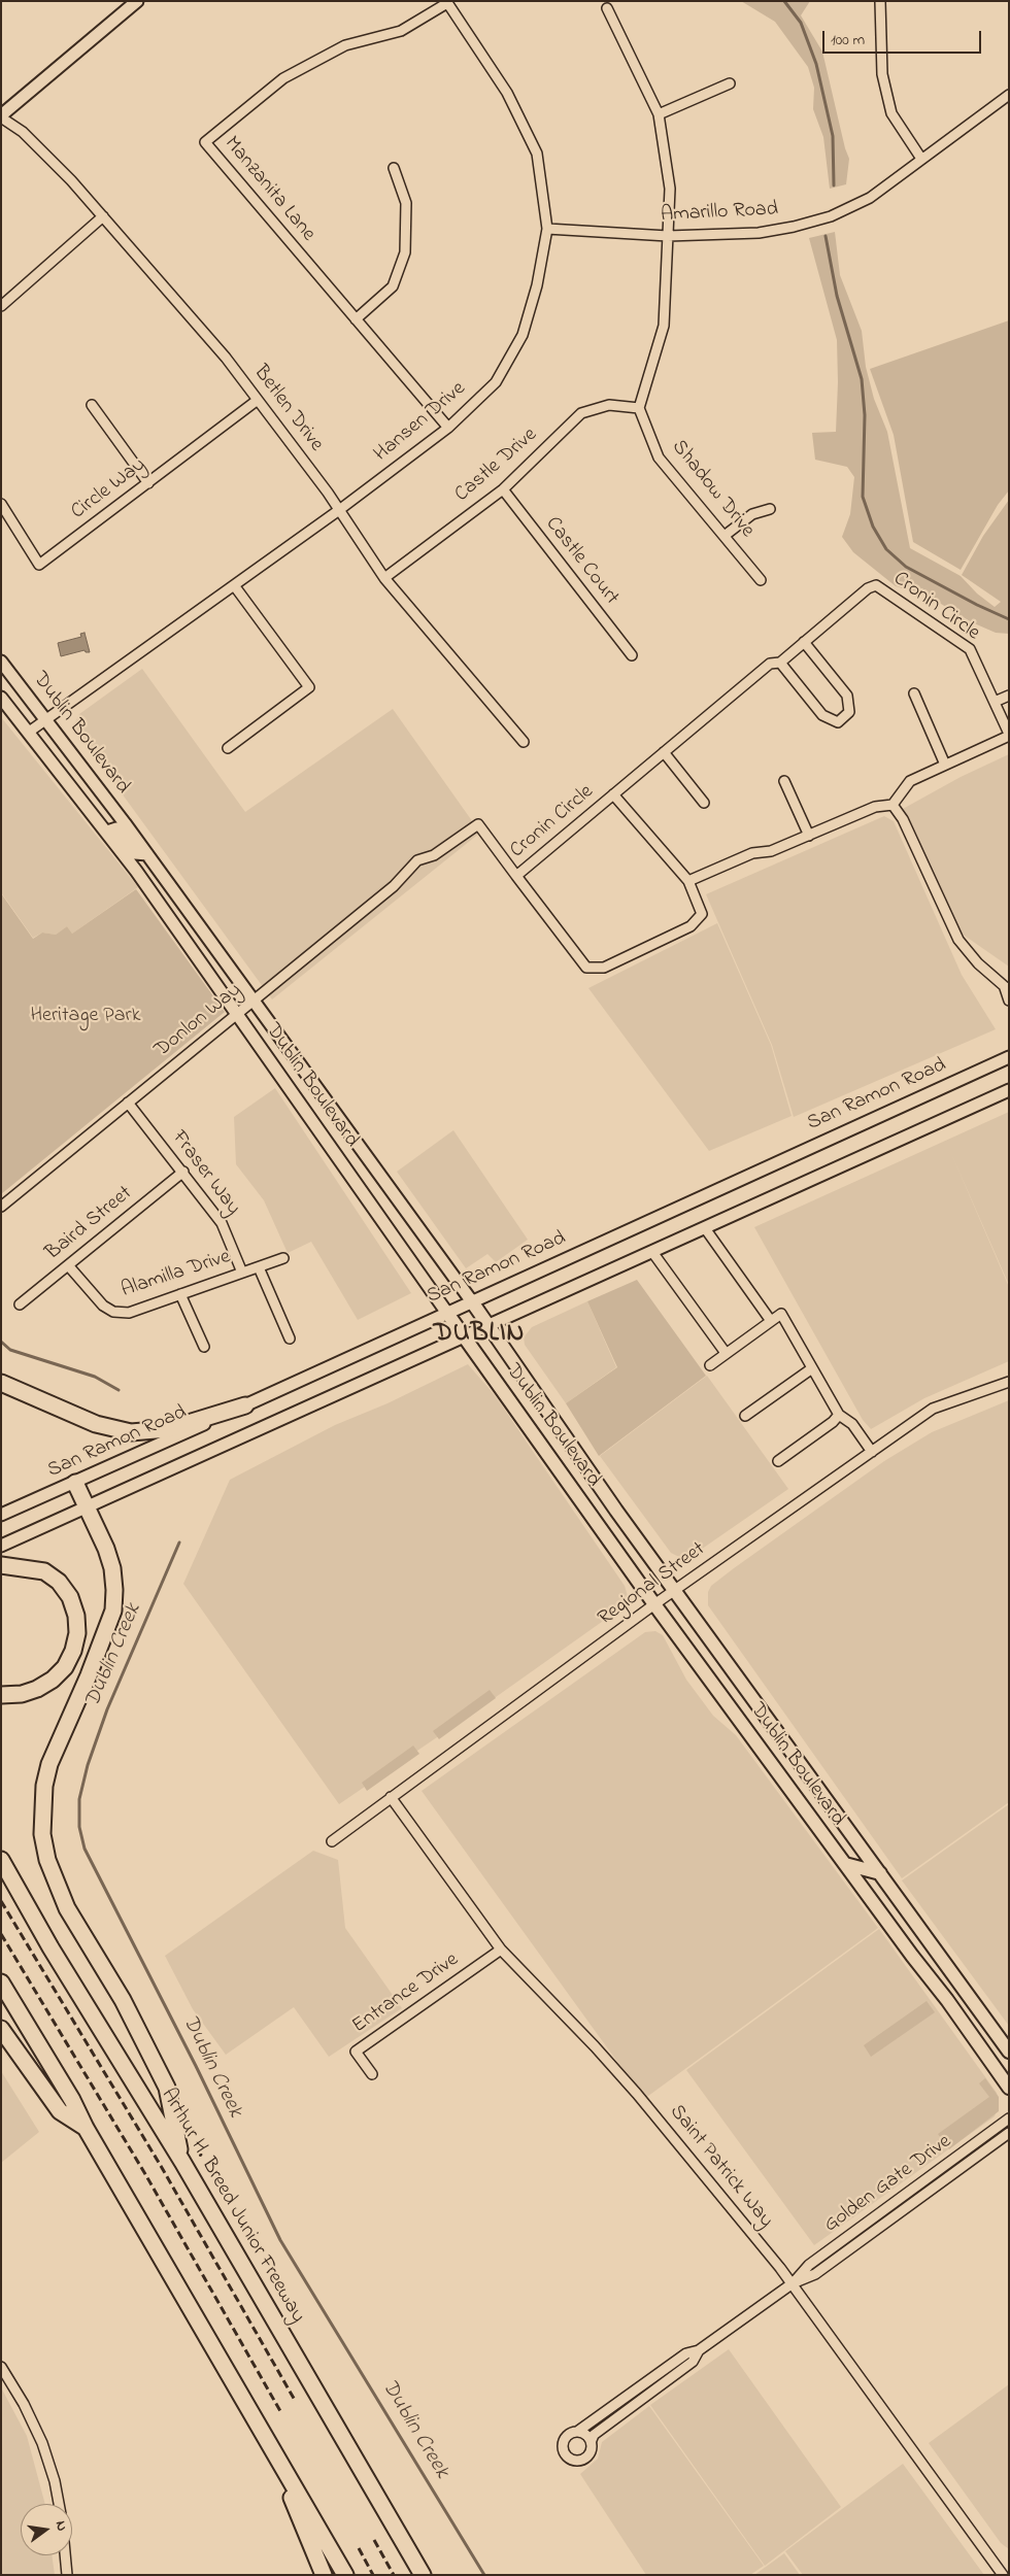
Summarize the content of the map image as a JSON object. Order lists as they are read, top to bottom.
{
  "streets": {
    "highway": ["Arthur H. Breed Junior Freeway"],
    "main road": ["Dublin Boulevard", "San Ramon Road"],
    "street": [
      "Manzanita Lane",
      "Amarillo Road",
      "Betlen Drive",
      "Hansen Drive",
      "Castle Drive",
      "Circle Way",
      "Shadow Drive",
      "Castle Court",
      "Cronin Circle",
      "Donlon Way",
      "Fraser Way",
      "Baird Street",
      "Alamilla Drive",
      "Regional Street",
      "Entrance Drive",
      "Saint Patrick Way",
      "Golden Gate Drive"
    ]
  },
  "crossings": [
    ["Manzanita Lane", "Hansen Drive"],
    ["Amarillo Road", "Hansen Drive"],
    ["Betlen Drive", "Hansen Drive"],
    ["Betlen Drive", "Castle Drive"],
    ["Betlen Drive", "Circle Way"],
    ["Hansen Drive", "Dublin Boulevard"],
    ["Castle Drive", "Shadow Drive"],
    ["Castle Drive", "Castle Court"],
    ["Cronin Circle", "Donlon Way"],
    ["Dublin Boulevard", "Donlon Way"],
    ["Dublin Boulevard", "San Ramon Road"],
    ["Dublin Boulevard", "Regional Street"],
    ["Donlon Way", "Fraser Way"],
    ["Fraser Way", "Baird Street"],
    ["Fraser Way", "Alamilla Drive"],
    ["Baird Street", "Alamilla Drive"],
    ["Regional Street", "Saint Patrick Way"],
    ["Entrance Drive", "Saint Patrick Way"],
    ["Saint Patrick Way", "Golden Gate Drive"]
  ],
  "districts": ["DUBLIN"],
  "water": ["Dublin Creek"],
  "parks": ["Heritage Park"],
  "scale_bar": "100 m",
  "north": "right"
}
